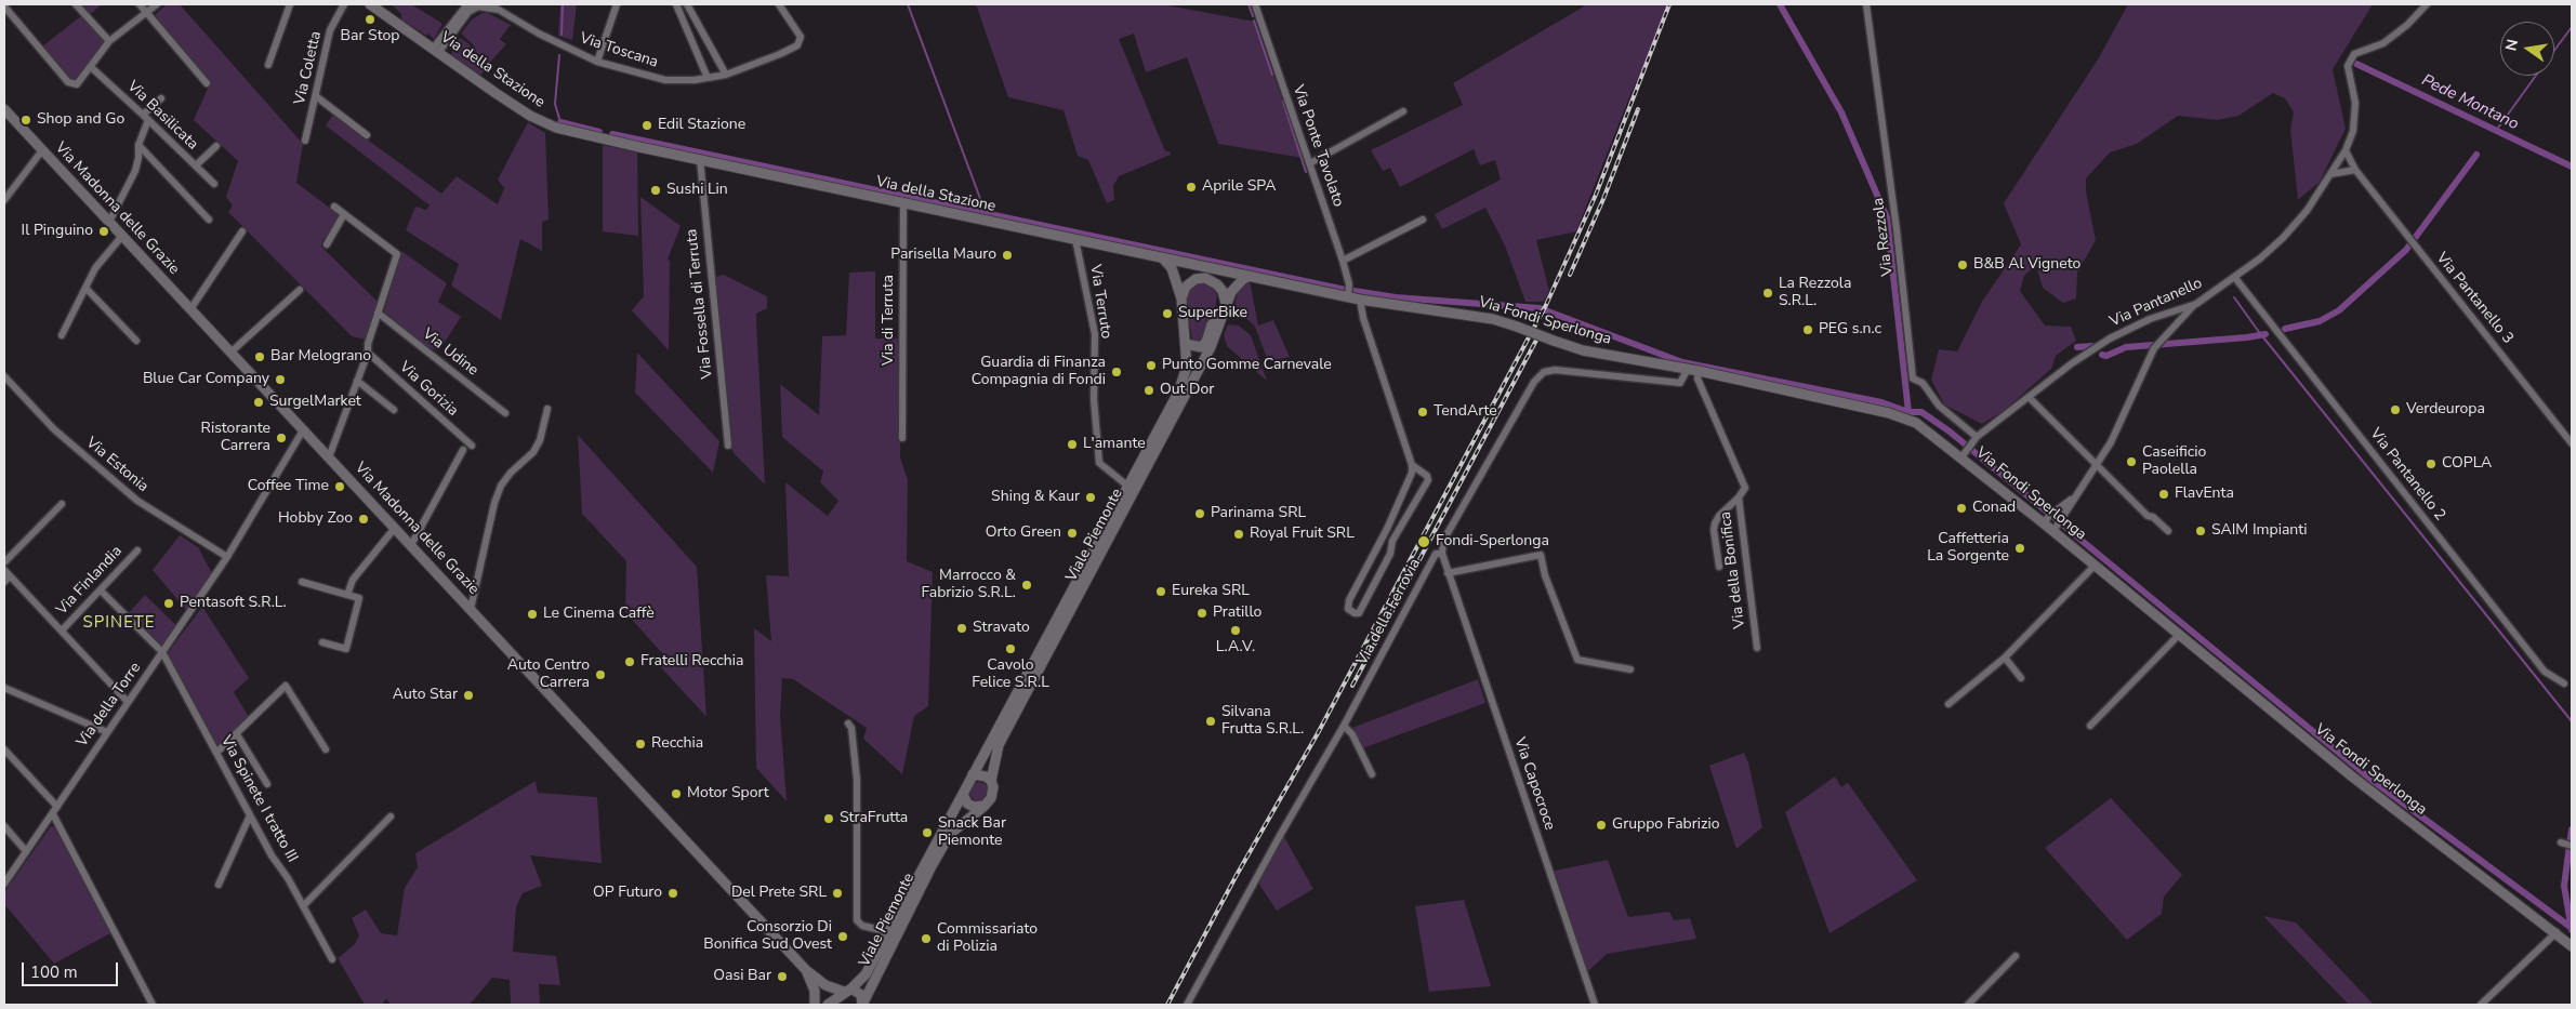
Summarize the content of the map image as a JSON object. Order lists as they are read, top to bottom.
{
  "streets": {
    "street": [
      "Via Toscana",
      "Via Coletta",
      "Via della Stazione",
      "Via Basilicata",
      "Via Ponte Tavolato",
      "Via Madonna delle Grazie",
      "Via Rezzola",
      "Via Pantanello 3",
      "Via Terruto",
      "Via Pantanello",
      "Via Fossella di Terruta",
      "Via di Terruta",
      "Via Fondi Sperlonga",
      "Via Udine",
      "Via Gorizia",
      "Via Estonia",
      "Via Pantanello 2",
      "Viale Piemonte",
      "Via della Bonifica",
      "Via Finlandia",
      "Via della Ferrovia",
      "Via della Torre",
      "Via Capocroce",
      "Via Spinete I tratto III"
    ]
  },
  "crossings": [
    ["Via Toscana", "Via della Stazione"],
    ["Via della Stazione", "Via Ponte Tavolato"],
    ["Via della Stazione", "Via Terruto"],
    ["Via della Stazione", "Via Fossella di Terruta"],
    ["Via della Stazione", "Via di Terruta"],
    ["Via della Stazione", "Via Fondi Sperlonga"],
    ["Via della Stazione", "Viale Piemonte"],
    ["Via Madonna delle Grazie", "Viale Piemonte"],
    ["Via Madonna delle Grazie", "Via della Torre"],
    ["Via Rezzola", "Via Pantanello"],
    ["Via Pantanello 3", "Via Pantanello"],
    ["Via Terruto", "Viale Piemonte"],
    ["Via Pantanello", "Via Fondi Sperlonga"],
    ["Via Pantanello", "Via Pantanello 2"],
    ["Via Fondi Sperlonga", "Via della Bonifica"],
    ["Via Fondi Sperlonga", "Via della Ferrovia"],
    ["Via Estonia", "Via della Torre"],
    ["Via Finlandia", "Via Spinete I tratto III"],
    ["Via della Ferrovia", "Via Capocroce"],
    ["Via della Torre", "Via Spinete I tratto III"]
  ],
  "districts": ["SPINETE"],
  "water": ["Pede Montano"],
  "places": [
    "Bar Stop",
    "Shop and Go",
    "Edil Stazione",
    "Aprile SPA",
    "Sushi Lin",
    "Il Pinguino",
    "Parisella Mauro",
    "B&B Al Vigneto",
    "La Rezzola S.R.L.",
    "SuperBike",
    "PEG s.n.c",
    "Bar Melograno",
    "Punto Gomme Carnevale",
    "Guardia di Finanza Compagnia di Fondi",
    "Blue Car Company",
    "Out Dor",
    "SurgelMarket",
    "Verdeuropa",
    "TendArte",
    "Ristorante Carrera",
    "L'amante",
    "Caseificio Paolella",
    "COPLA",
    "Coffee Time",
    "FlavEnta",
    "Shing & Kaur",
    "Conad",
    "Parinama SRL",
    "Hobby Zoo",
    "SAIM Impianti",
    "Orto Green",
    "Royal Fruit SRL",
    "Fondi-Sperlonga",
    "Caffetteria La Sorgente",
    "Marrocco & Fabrizio S.R.L.",
    "Eureka SRL",
    "Pentasoft S.R.L.",
    "Pratillo",
    "Le Cinema Caffè",
    "Stravato",
    "L.A.V.",
    "Cavolo Felice S.R.L",
    "Fratelli Recchia",
    "Auto Centro Carrera",
    "Auto Star",
    "Silvana Frutta S.R.L.",
    "Recchia",
    "Motor Sport",
    "StraFrutta",
    "Gruppo Fabrizio",
    "Snack Bar Piemonte",
    "OP Futuro",
    "Del Prete SRL",
    "Consorzio Di Bonifica Sud Ovest",
    "Commissariato di Polizia",
    "Oasi Bar"
  ],
  "scale_bar": "100 m",
  "north": "left"
}
